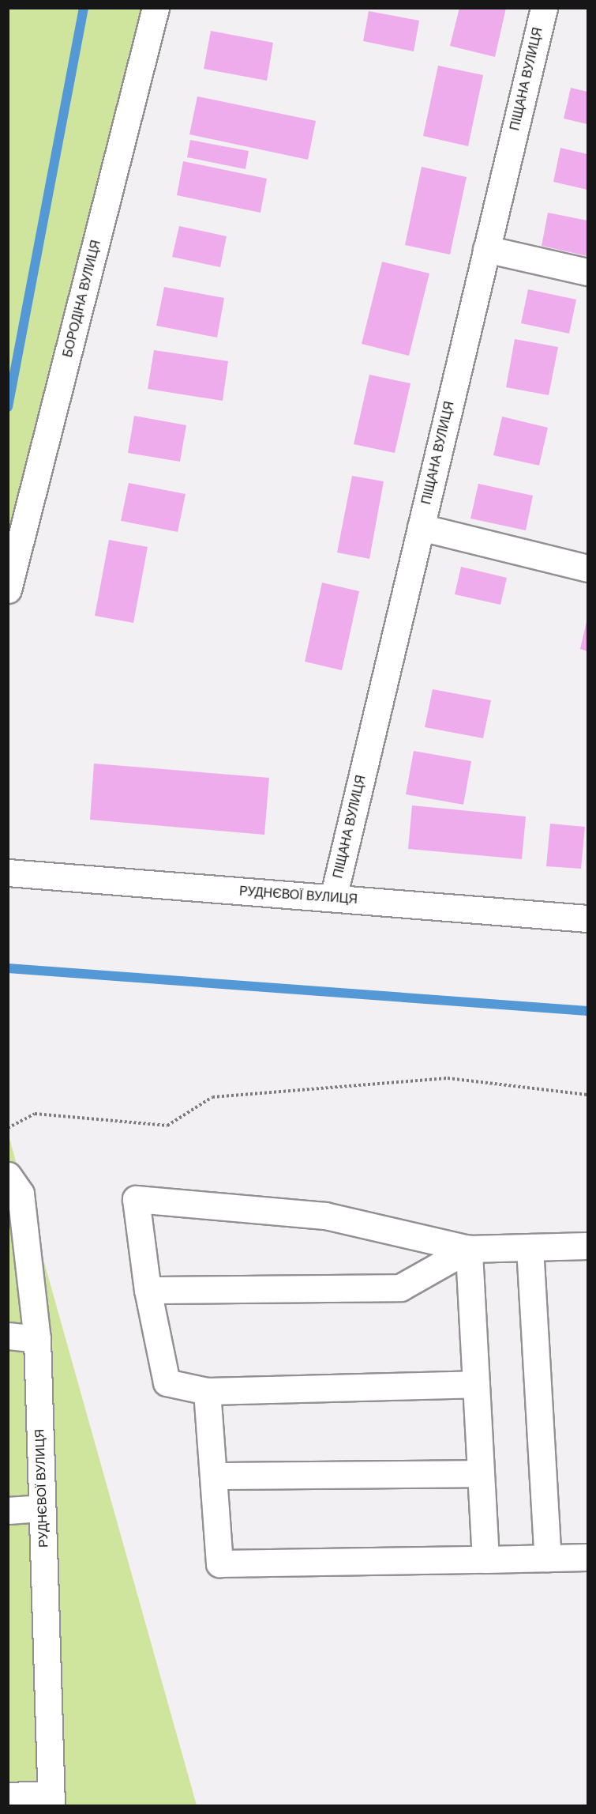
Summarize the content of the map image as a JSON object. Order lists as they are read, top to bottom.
{
  "streets": {
    "street": ["ПІЩАНА ВУЛИЦЯ", "БОРОДІНА ВУЛИЦЯ", "РУДНЄВОЇ ВУЛИЦЯ"]
  },
  "crossings": [
    ["ПІЩАНА ВУЛИЦЯ", "РУДНЄВОЇ ВУЛИЦЯ"]
  ]
}
